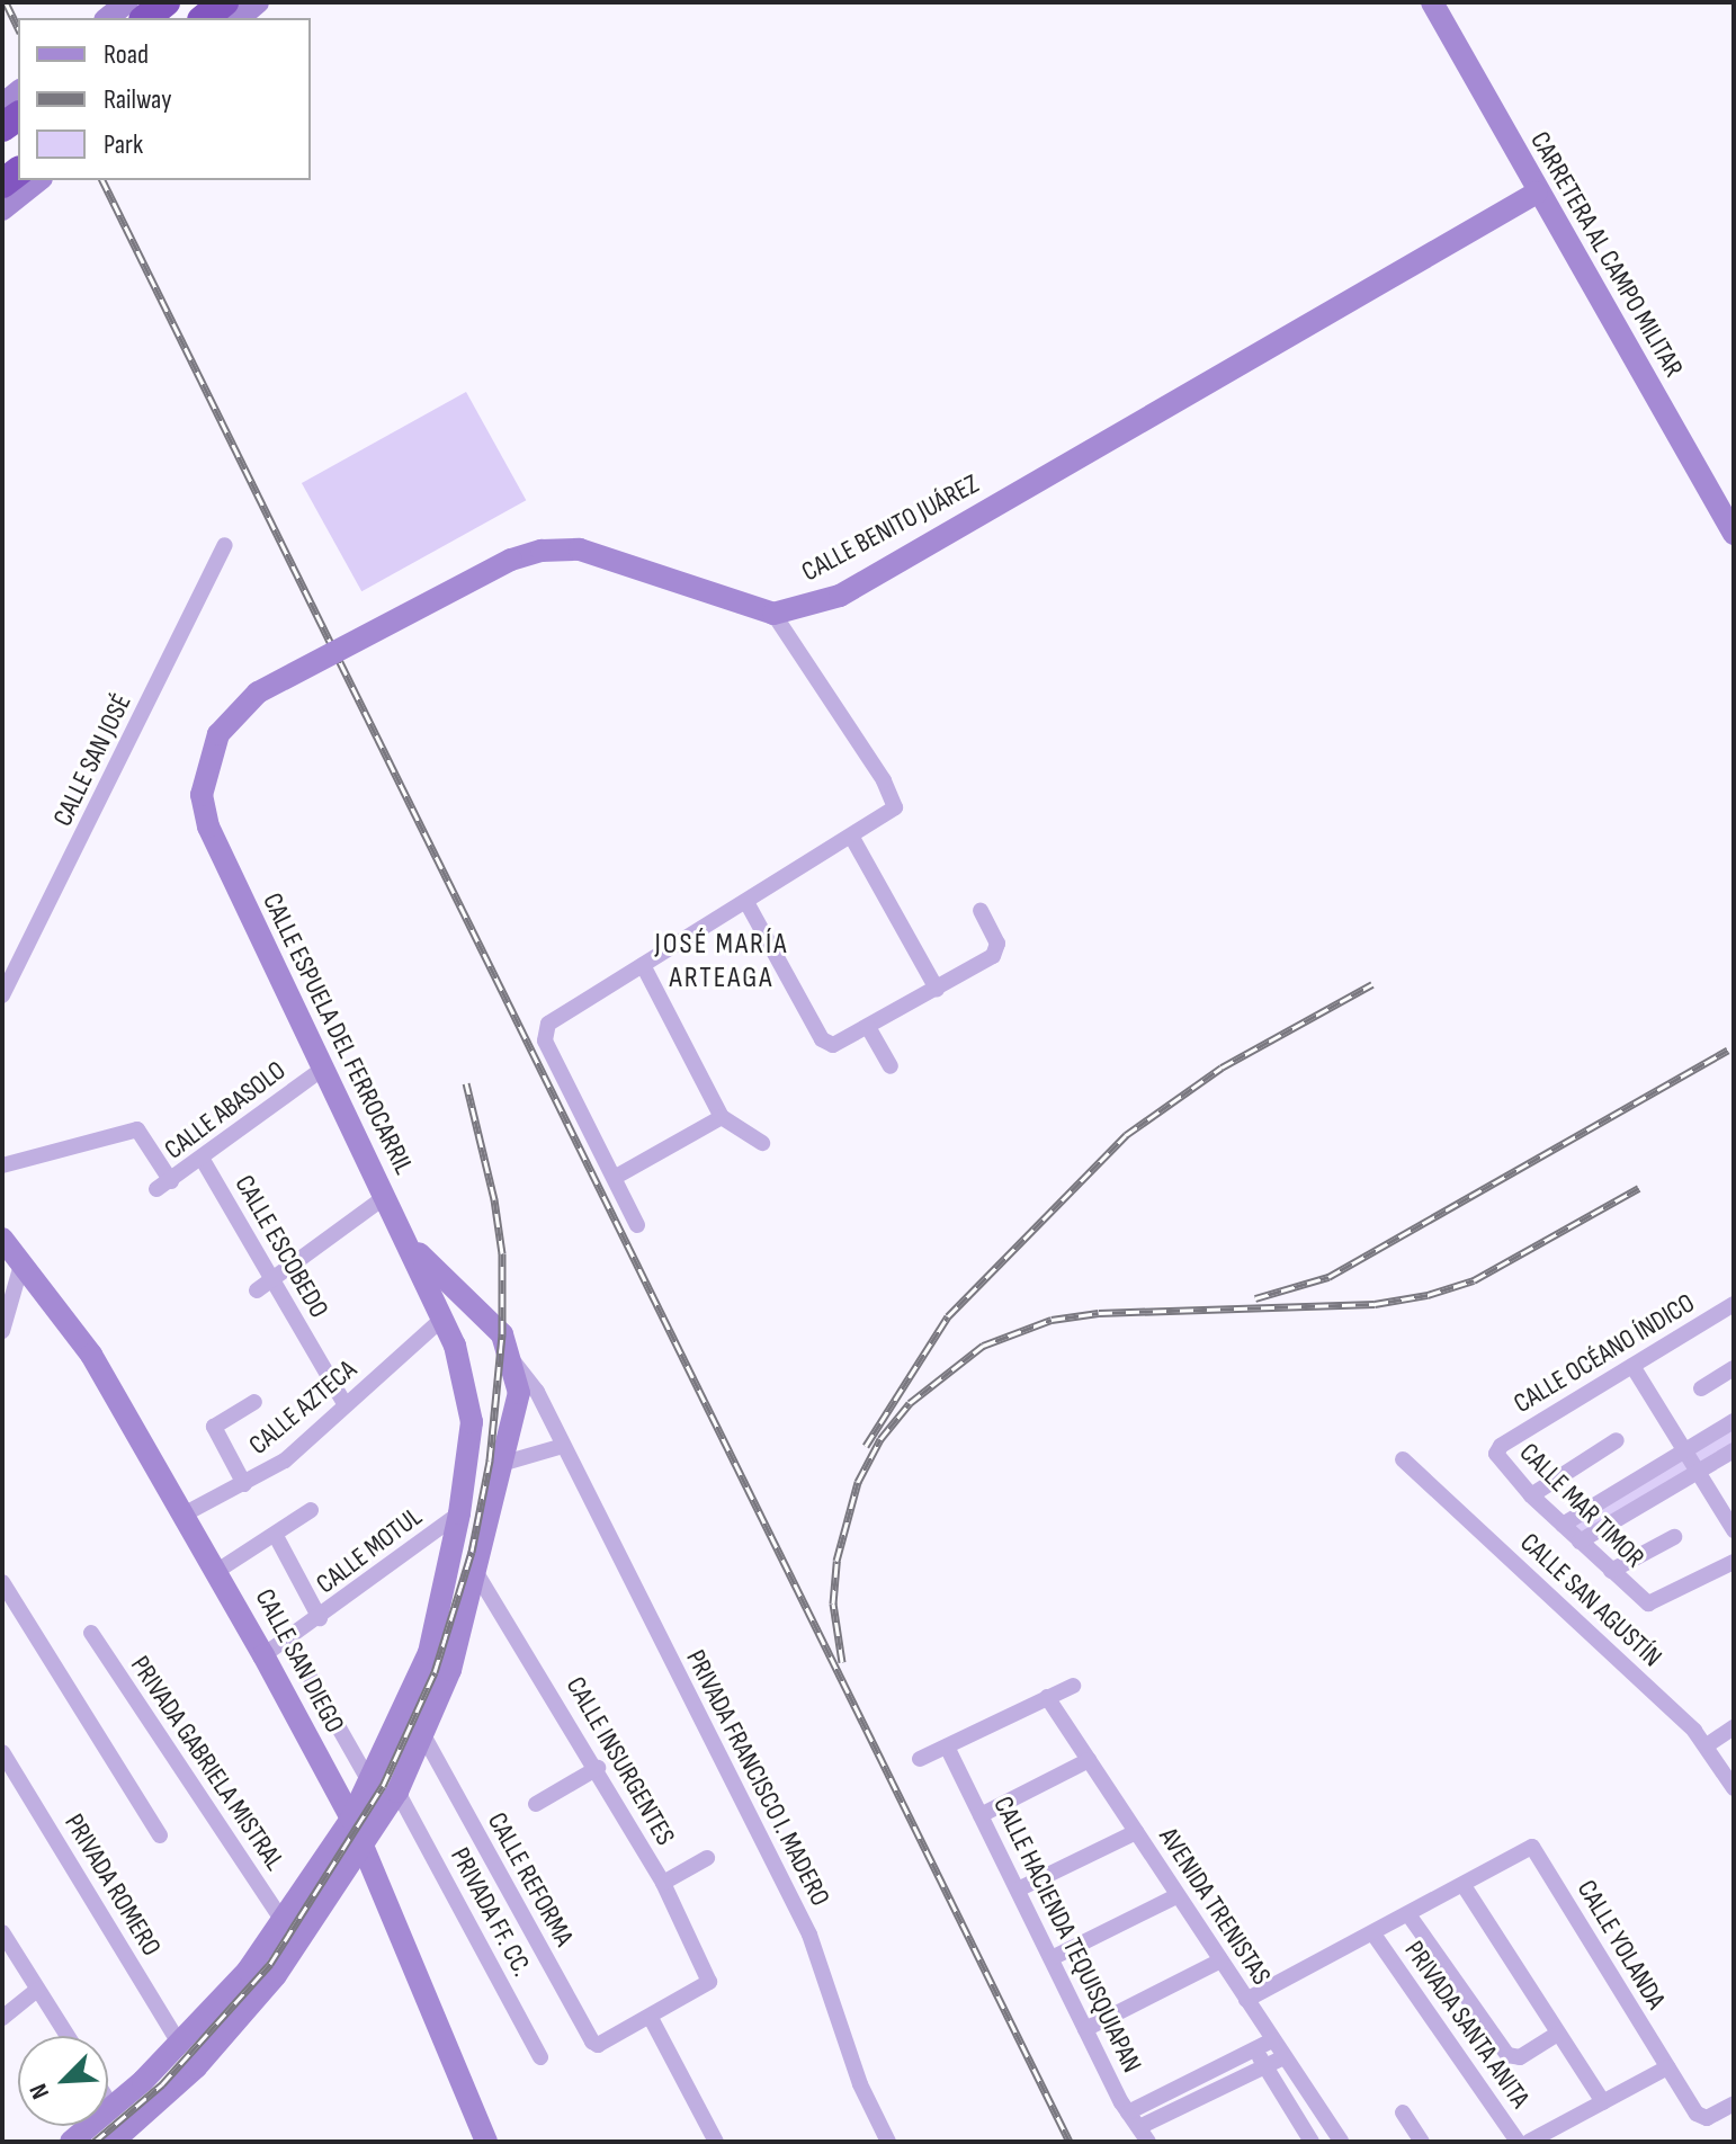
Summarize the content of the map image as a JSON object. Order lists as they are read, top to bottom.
{
  "streets": {
    "street": [
      "CARRETERA AL CAMPO MILITAR",
      "CALLE BENITO JUÁREZ",
      "CALLE SAN JOSÉ",
      "CALLE ESPUELA DEL FERROCARRIL",
      "CALLE ABASOLO",
      "CALLE ESCOBEDO",
      "CALLE OCÉANO ÍNDICO",
      "CALLE AZTECA",
      "CALLE MAR TIMOR",
      "CALLE MOTUL",
      "CALLE SAN AGUSTÍN",
      "CALLE SAN DIEGO",
      "CALLE INSURGENTES",
      "PRIVADA GABRIELA MISTRAL",
      "PRIVADA FRANCISCO I. MADERO",
      "CALLE REFORMA",
      "PRIVADA ROMERO",
      "AVENIDA TRENISTAS",
      "PRIVADA FF. CC.",
      "CALLE HACIENDA TEQUISQUIAPAN",
      "CALLE YOLANDA",
      "PRIVADA SANTA ANITA"
    ]
  },
  "crossings": [
    ["CARRETERA AL CAMPO MILITAR", "CALLE BENITO JUÁREZ"],
    ["CALLE BENITO JUÁREZ", "CALLE ESPUELA DEL FERROCARRIL"],
    ["CALLE ESPUELA DEL FERROCARRIL", "CALLE ABASOLO"],
    ["CALLE ESPUELA DEL FERROCARRIL", "CALLE AZTECA"],
    ["CALLE ESPUELA DEL FERROCARRIL", "CALLE MOTUL"],
    ["CALLE ESPUELA DEL FERROCARRIL", "CALLE SAN DIEGO"],
    ["CALLE ESPUELA DEL FERROCARRIL", "CALLE INSURGENTES"],
    ["CALLE ESPUELA DEL FERROCARRIL", "PRIVADA GABRIELA MISTRAL"],
    ["CALLE ESPUELA DEL FERROCARRIL", "PRIVADA FRANCISCO I. MADERO"],
    ["CALLE ESPUELA DEL FERROCARRIL", "CALLE REFORMA"],
    ["CALLE ESPUELA DEL FERROCARRIL", "PRIVADA ROMERO"],
    ["CALLE ESPUELA DEL FERROCARRIL", "PRIVADA FF. CC."],
    ["CALLE ABASOLO", "CALLE ESCOBEDO"],
    ["CALLE ESCOBEDO", "CALLE AZTECA"],
    ["CALLE OCÉANO ÍNDICO", "CALLE MAR TIMOR"],
    ["CALLE AZTECA", "CALLE SAN DIEGO"],
    ["CALLE MOTUL", "CALLE SAN DIEGO"],
    ["CALLE INSURGENTES", "CALLE REFORMA"]
  ],
  "districts": ["JOSÉ MARÍA ARTEAGA"],
  "legend": ["Road", "Railway", "Park"],
  "north": "bottom left"
}
